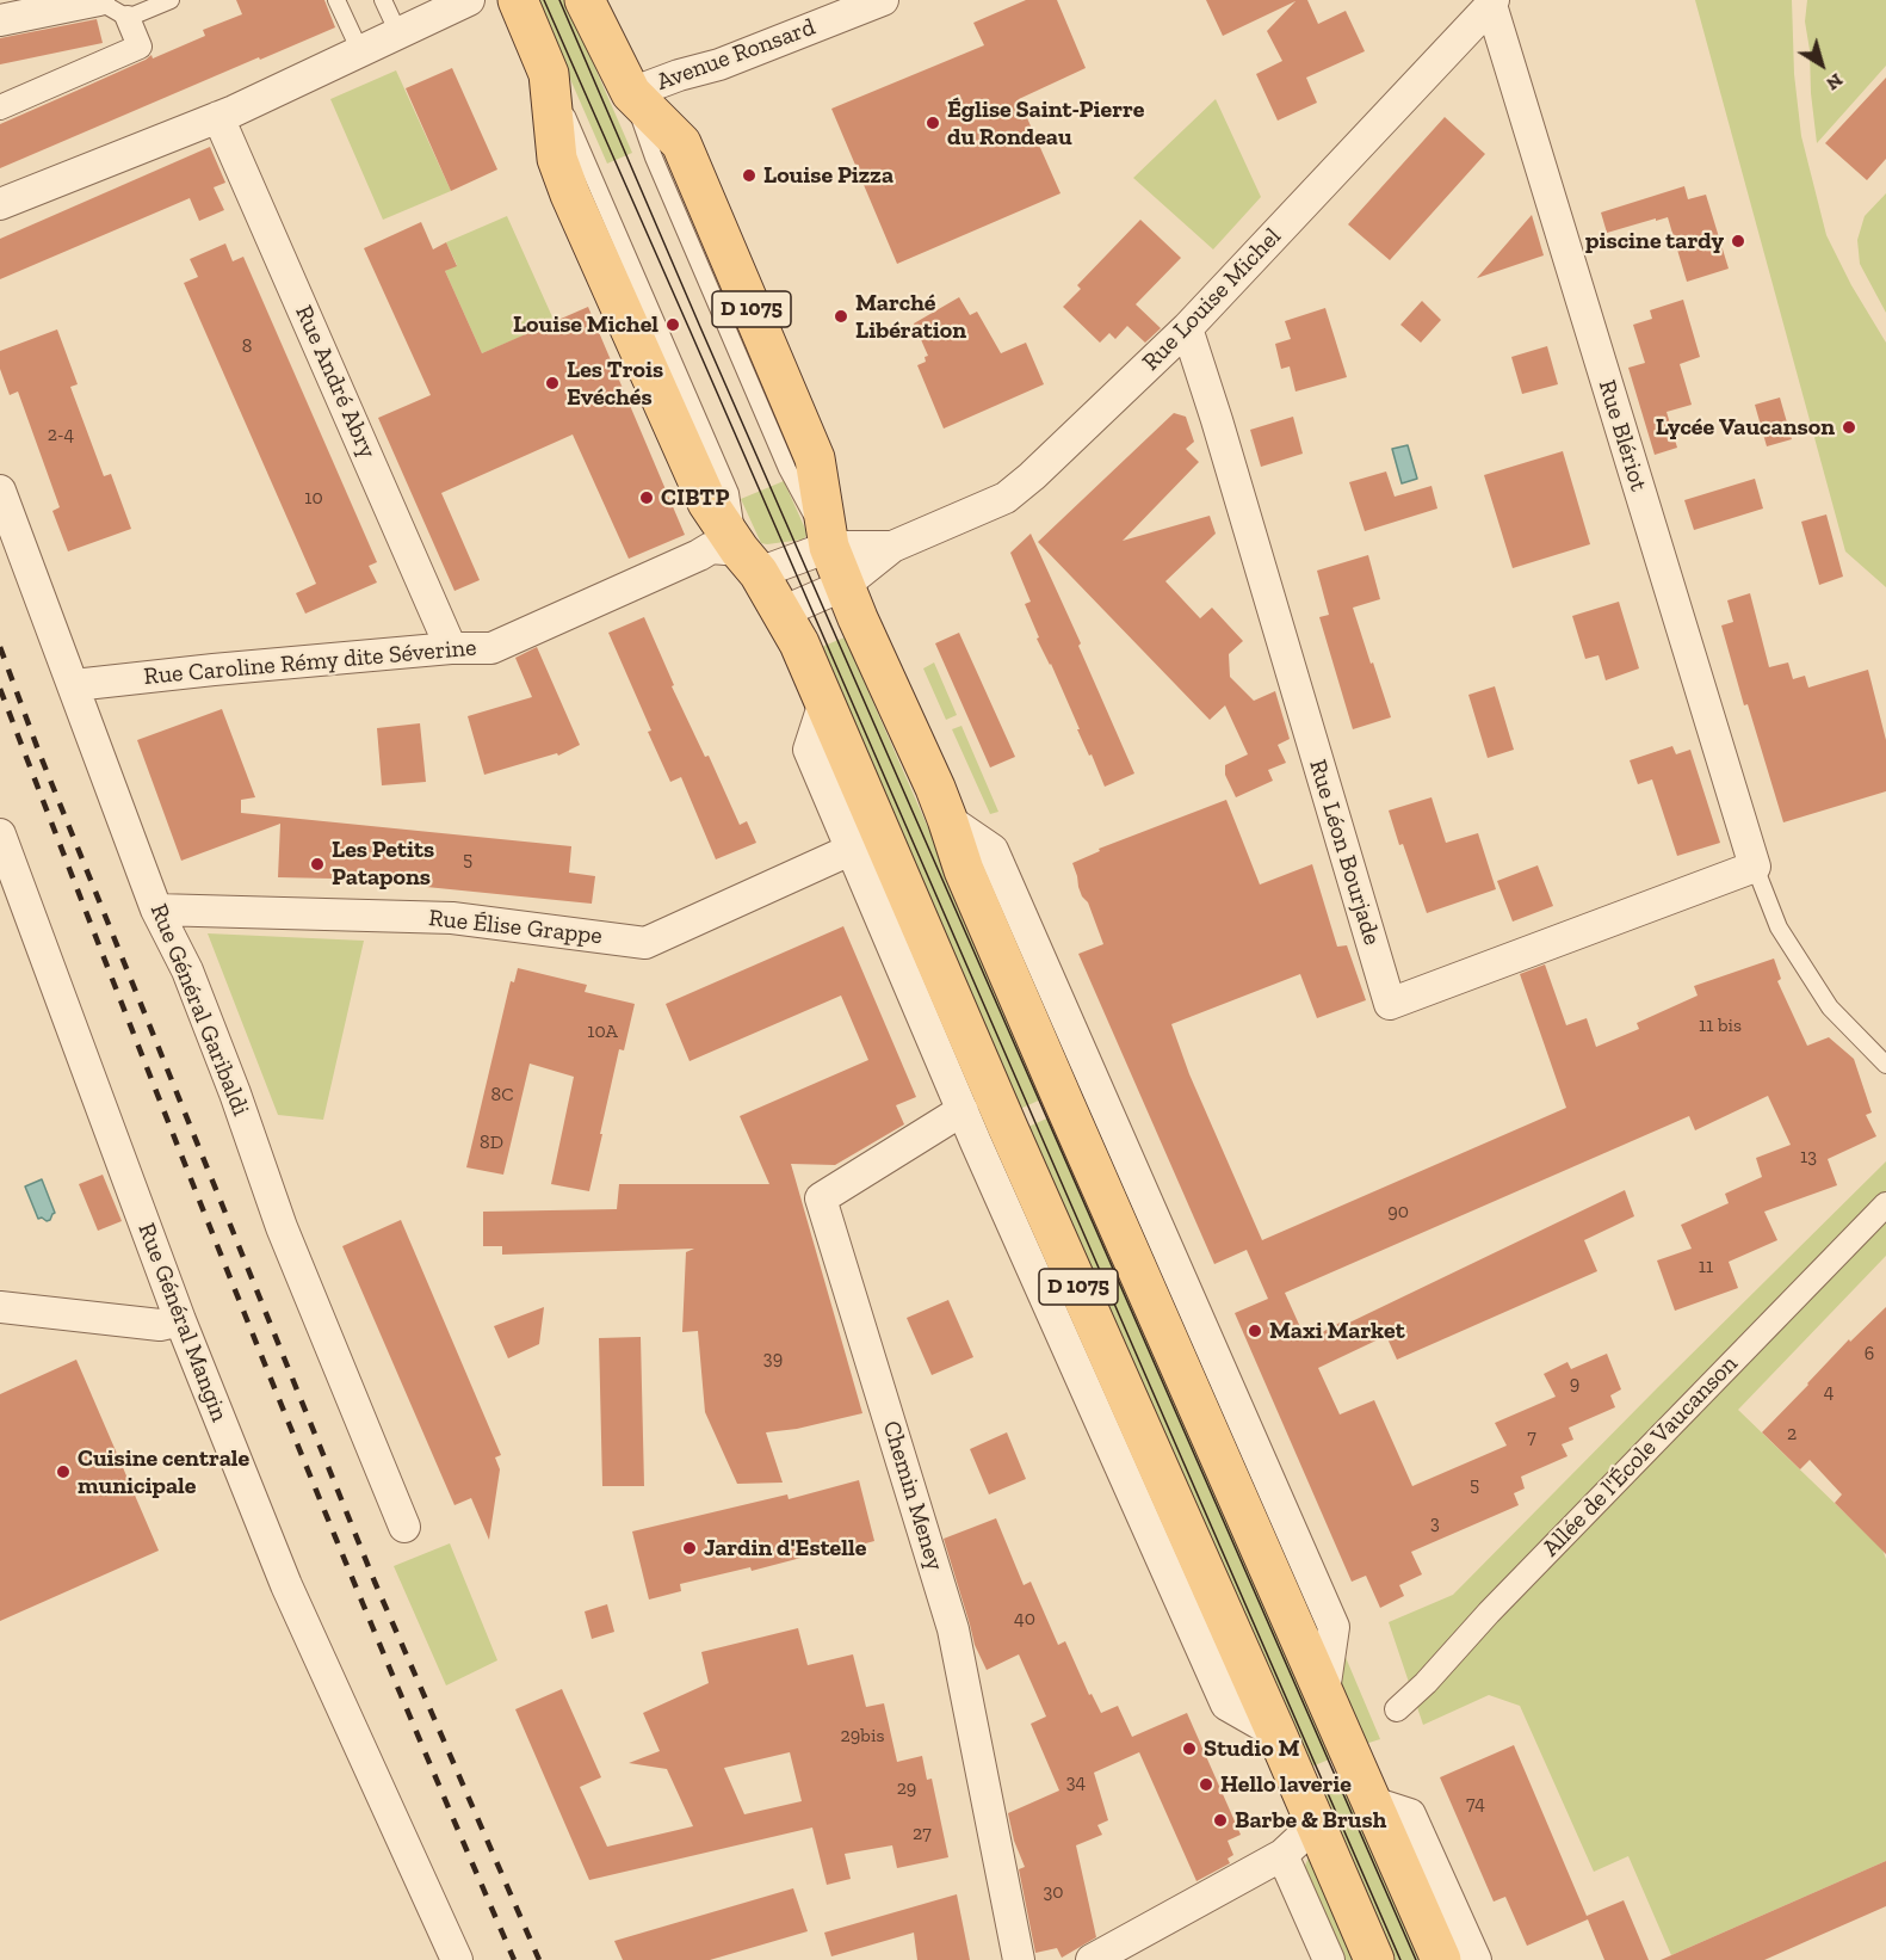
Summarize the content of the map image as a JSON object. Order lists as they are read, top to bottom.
{
  "streets": {
    "main road": ["D 1075"],
    "street": [
      "Avenue Ronsard",
      "Rue Louise Michel",
      "Rue André Abry",
      "Rue Blériot",
      "Rue Caroline Rémy dite Séverine",
      "Rue Léon Bourjade",
      "Rue Élise Grappe",
      "Rue Général Garibaldi",
      "Rue Général Mangin",
      "Allée de l'École Vaucanson",
      "Chemin Meney"
    ]
  },
  "crossings": [
    ["Avenue Ronsard", "D 1075"],
    ["Rue Louise Michel", "D 1075"],
    ["Rue Louise Michel", "Rue Blériot"],
    ["Rue Louise Michel", "Rue Caroline Rémy dite Séverine"],
    ["Rue Louise Michel", "Rue Léon Bourjade"],
    ["D 1075", "Rue Caroline Rémy dite Séverine"],
    ["Rue André Abry", "Rue Caroline Rémy dite Séverine"],
    ["Rue Blériot", "Rue Léon Bourjade"],
    ["Rue Caroline Rémy dite Séverine", "Rue Général Garibaldi"],
    ["Rue Élise Grappe", "Rue Général Garibaldi"]
  ],
  "places": [
    "Église Saint-Pierre du Rondeau",
    "Louise Pizza",
    "piscine tardy",
    "Marché Libération",
    "Louise Michel",
    "Les Trois Evéchés",
    "Lycée Vaucanson",
    "CIBTP",
    "Les Petits Patapons",
    "Maxi Market",
    "Cuisine centrale municipale",
    "Jardin d'Estelle",
    "Studio M",
    "Hello laverie",
    "Barbe & Brush"
  ],
  "house_numbers": [
    "8",
    "2-4",
    "10",
    "5",
    "11 bis",
    "10A",
    "8C",
    "8D",
    "13",
    "90",
    "11",
    "6",
    "39",
    "9",
    "4",
    "2",
    "7",
    "5",
    "3",
    "40",
    "29bis",
    "34",
    "29",
    "74",
    "27",
    "30"
  ],
  "north": "bottom right"
}
